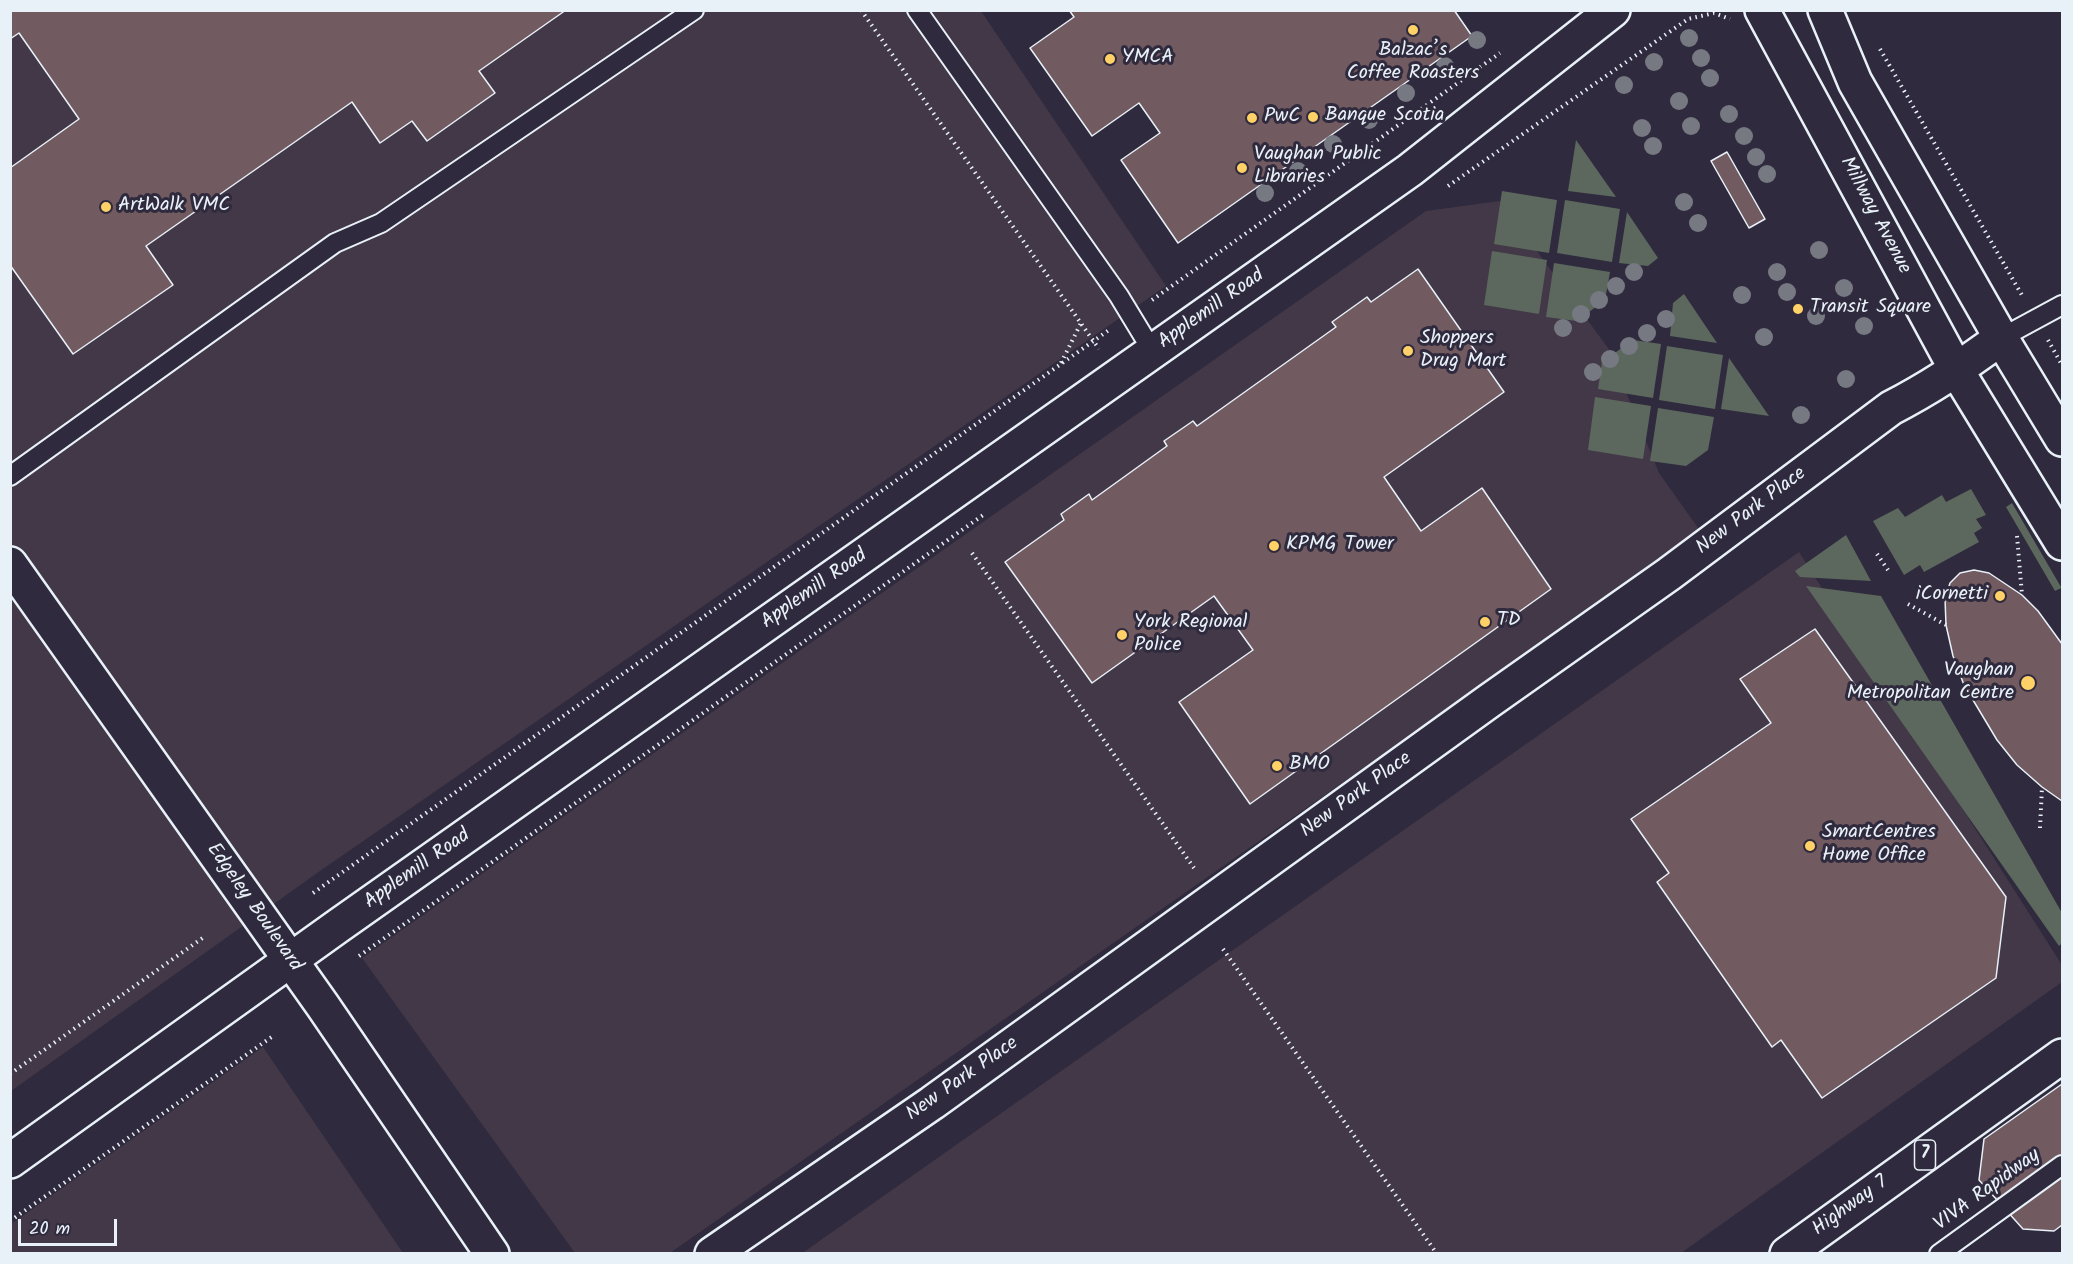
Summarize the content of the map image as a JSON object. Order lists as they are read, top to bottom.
{
  "streets": {
    "street": [
      "Millway Avenue",
      "Applemill Road",
      "New Park Place",
      "Edgeley Boulevard",
      "7",
      "Highway 7"
    ],
    "lane": ["VIVA Rapidway"]
  },
  "crossings": [
    ["Millway Avenue", "New Park Place"],
    ["Applemill Road", "Edgeley Boulevard"]
  ],
  "places": [
    "Balzac’s Coffee Roasters",
    "YMCA",
    "Banque Scotia",
    "PwC",
    "Vaughan Public Libraries",
    "ArtWalk VMC",
    "Transit Square",
    "Shoppers Drug Mart",
    "KPMG Tower",
    "iCornetti",
    "TD",
    "York Regional Police",
    "Vaughan Metropolitan Centre",
    "BMO",
    "SmartCentres Home Office"
  ],
  "scale_bar": "20 m"
}
